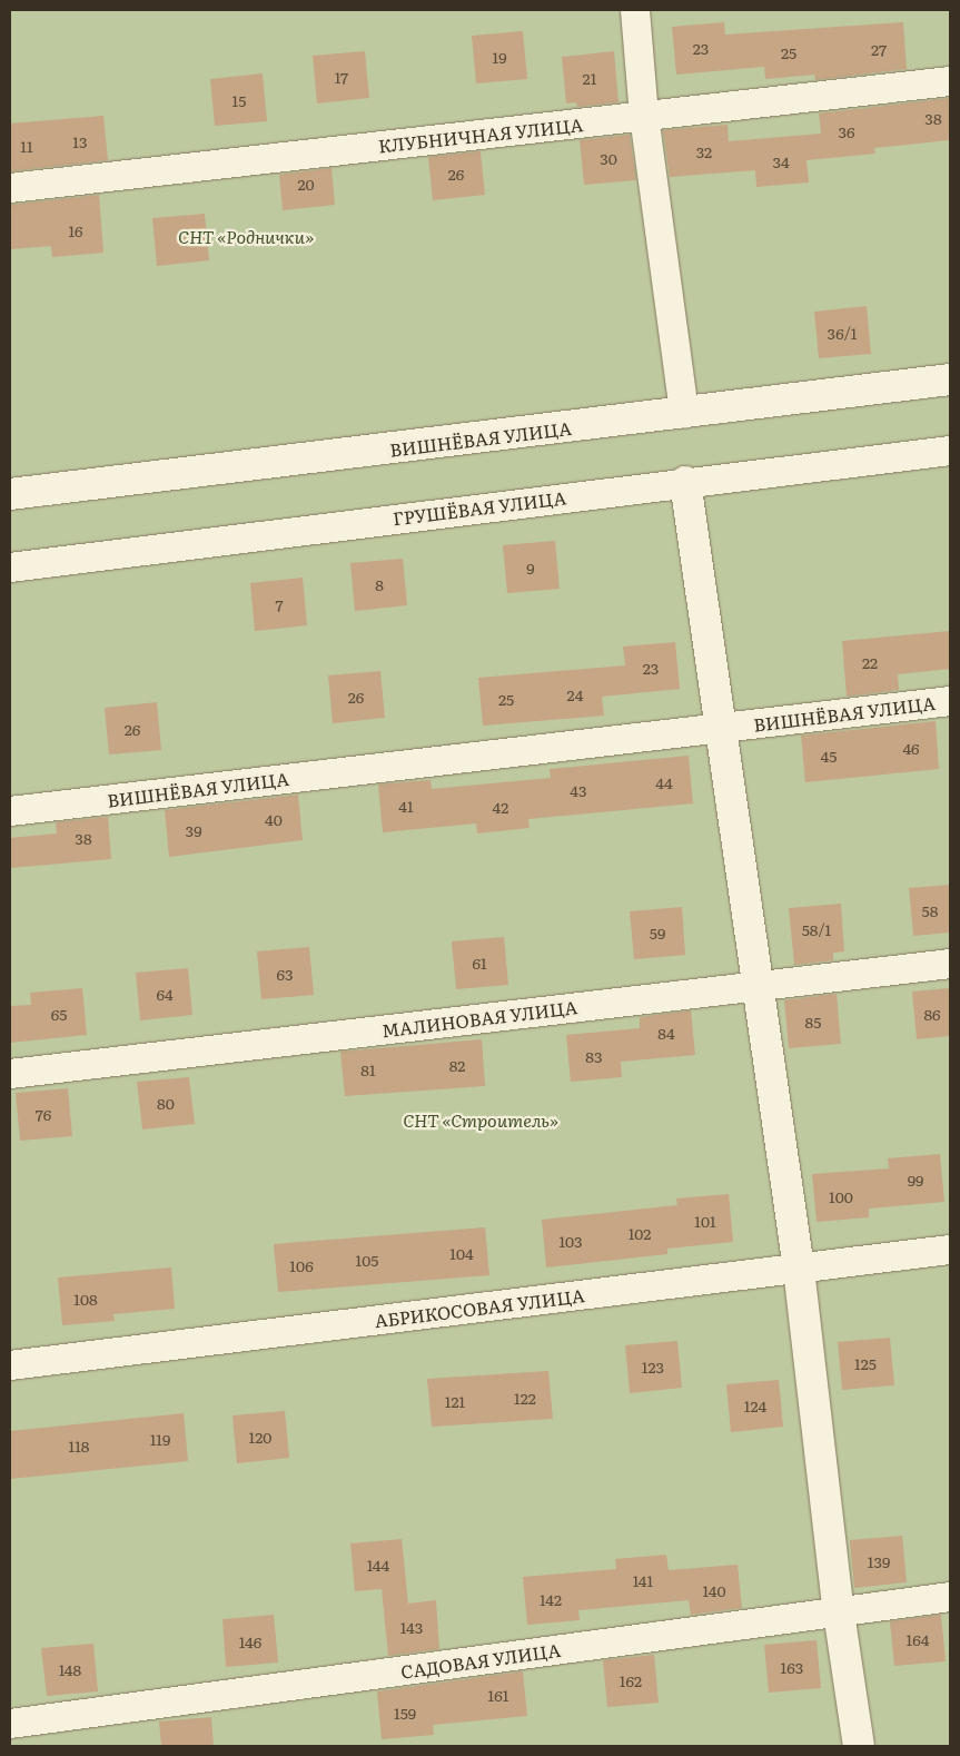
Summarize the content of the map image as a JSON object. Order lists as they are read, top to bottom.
{
  "streets": {
    "street": [
      "КЛУБНИЧНАЯ УЛИЦА",
      "ВИШНЁВАЯ УЛИЦА",
      "ГРУШЁВАЯ УЛИЦА",
      "МАЛИНОВАЯ УЛИЦА",
      "АБРИКОСОВАЯ УЛИЦА",
      "САДОВАЯ УЛИЦА"
    ]
  },
  "parks": ["СНТ «Роднички»", "СНТ «Строитель»"],
  "house_numbers": [
    "23",
    "27",
    "25",
    "19",
    "17",
    "21",
    "15",
    "38",
    "36",
    "13",
    "11",
    "32",
    "30",
    "34",
    "26",
    "20",
    "16",
    "36/1",
    "9",
    "8",
    "7",
    "22",
    "23",
    "24",
    "26",
    "25",
    "26",
    "46",
    "45",
    "44",
    "43",
    "41",
    "42",
    "40",
    "39",
    "38",
    "58",
    "58/1",
    "59",
    "61",
    "63",
    "64",
    "65",
    "86",
    "85",
    "84",
    "83",
    "82",
    "81",
    "80",
    "76",
    "99",
    "100",
    "101",
    "102",
    "103",
    "104",
    "105",
    "106",
    "108",
    "125",
    "123",
    "122",
    "121",
    "124",
    "120",
    "119",
    "118",
    "139",
    "144",
    "141",
    "140",
    "142",
    "143",
    "164",
    "146",
    "163",
    "148",
    "162",
    "161",
    "159"
  ]
}
